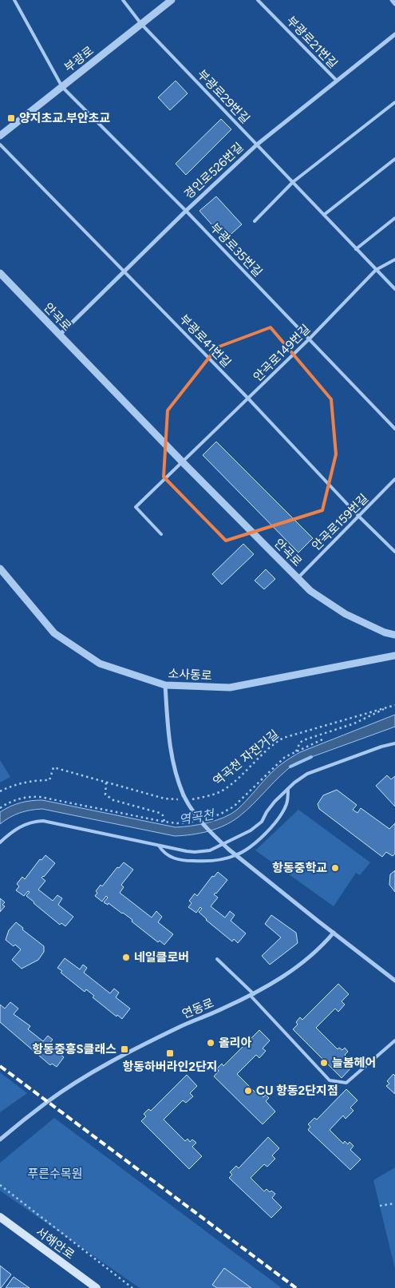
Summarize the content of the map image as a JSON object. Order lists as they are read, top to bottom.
{
  "streets": {
    "main road": ["서해안로"],
    "street": [
      "부광로",
      "경인로526번길",
      "안곡로",
      "소사동로",
      "연동로"
    ],
    "lane": [
      "부광로21번길",
      "부광로29번길",
      "부광로35번길",
      "부광로41번길",
      "안곡로149번길",
      "안곡로159번길"
    ],
    "path": ["역곡천 자전거길"]
  },
  "crossings": [
    ["부광로21번길", "경인로526번길"],
    ["부광로", "부광로29번길"],
    ["부광로", "부광로35번길"],
    ["부광로29번길", "경인로526번길"],
    ["부광로29번길", "안곡로149번길"],
    ["경인로526번길", "부광로35번길"],
    ["경인로526번길", "안곡로"],
    ["경인로526번길", "부광로41번길"],
    ["부광로35번길", "안곡로149번길"],
    ["안곡로", "안곡로149번길"],
    ["안곡로", "안곡로159번길"],
    ["부광로41번길", "안곡로149번길"],
    ["부광로41번길", "안곡로159번길"]
  ],
  "water": ["역곡천"],
  "parks": ["푸른수목원"],
  "places": {
    "transit": ["양지초교.부안초교", "항동중흥S클래스", "항동하버라인2단지"],
    "other": [
      "항동중학교",
      "네일클로버",
      "올리아",
      "늘봄헤어",
      "CU 항동2단지점"
    ]
  }
}
